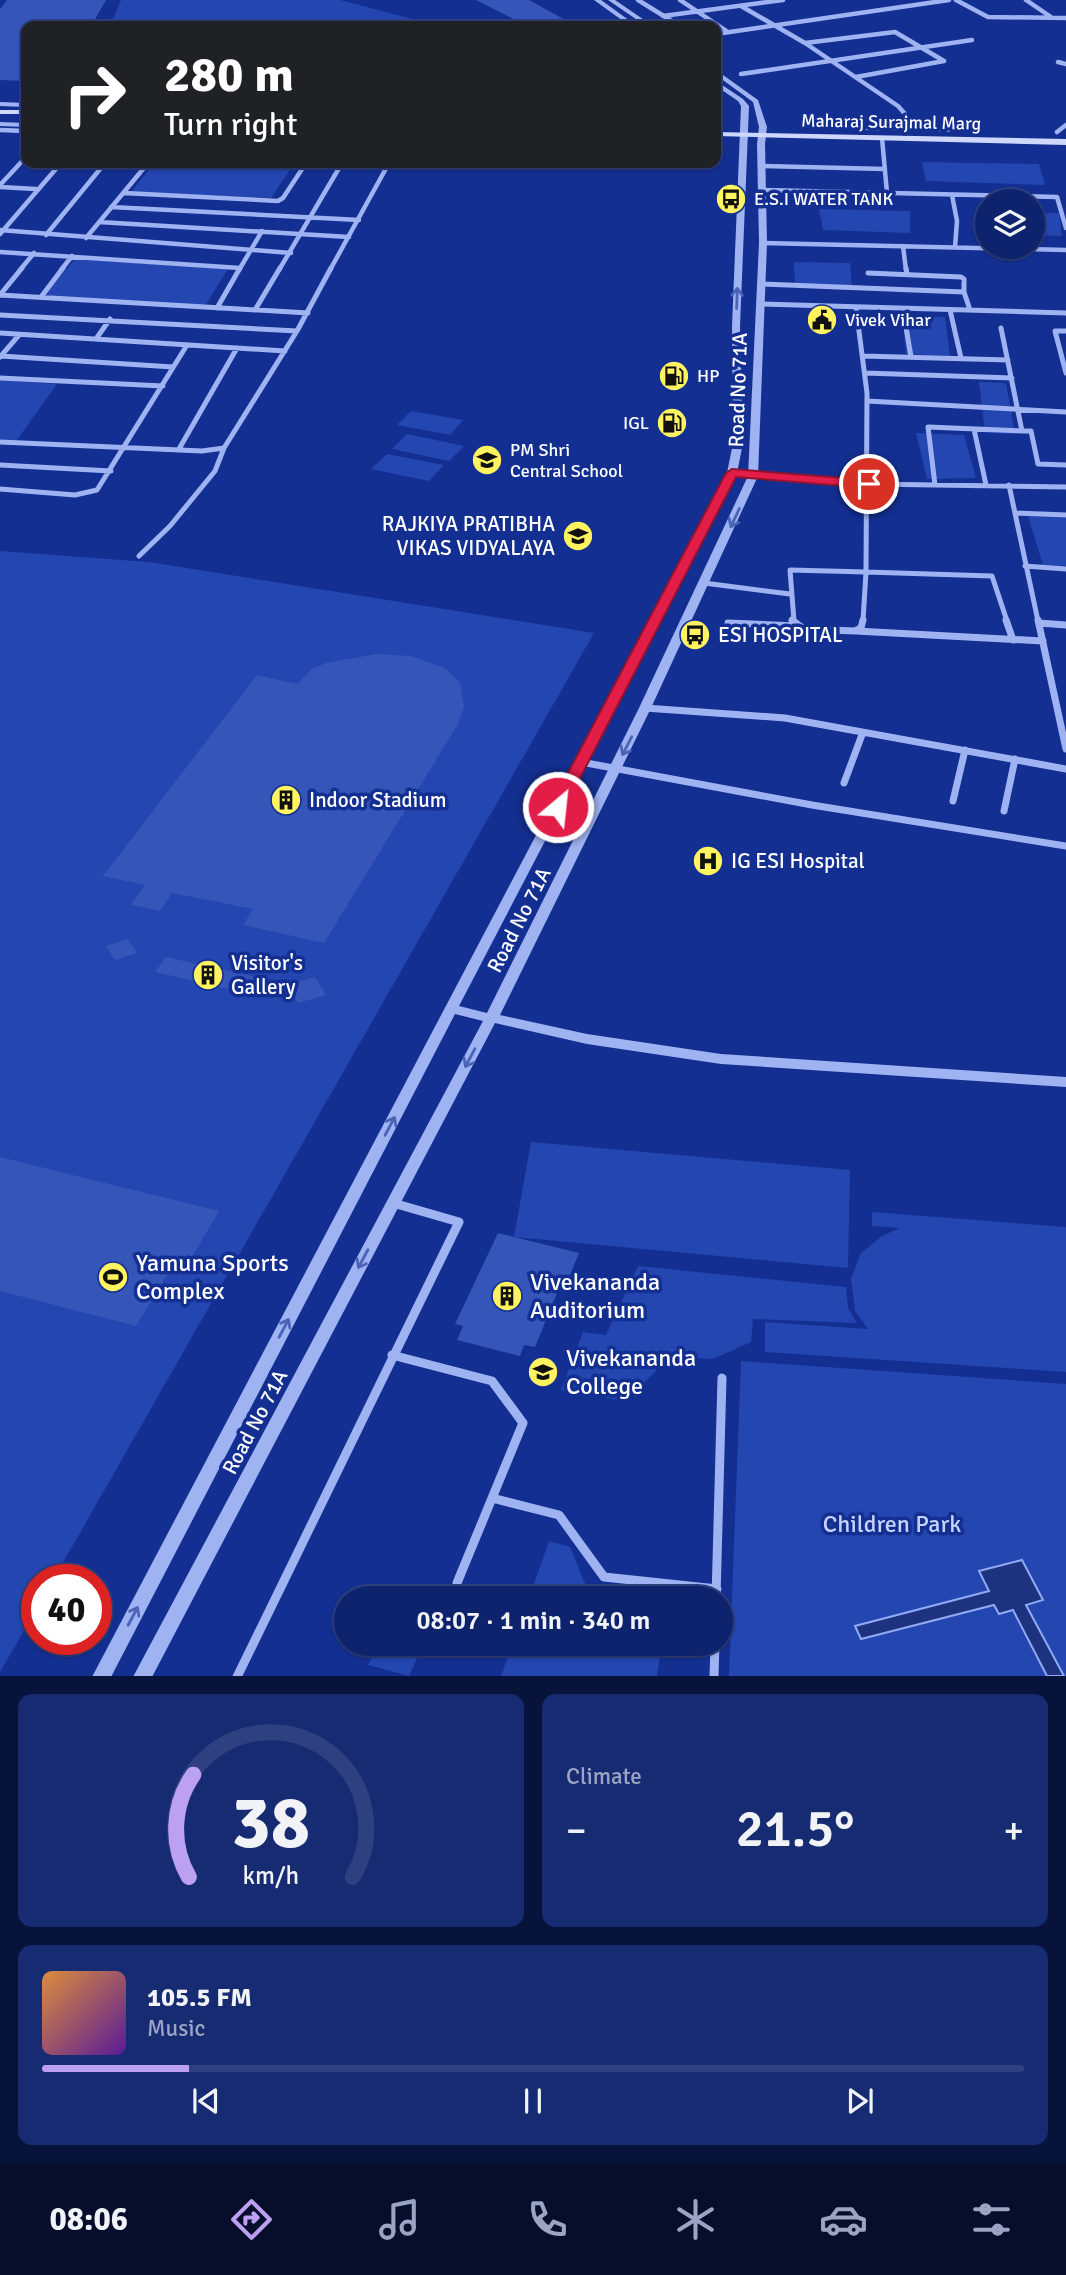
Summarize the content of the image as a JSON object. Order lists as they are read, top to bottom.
{
  "streets": {
    "main road": ["Maharaj Surajmal Marg"],
    "street": ["Road No 71A"]
  },
  "crossings": [
    ["Maharaj Surajmal Marg", "Road No 71A"]
  ],
  "parks": ["Children Park"],
  "places": {
    "bus stop": ["E.S.I WATER TANK", "ESI HOSPITAL"],
    "public building": ["Vivek Vihar"],
    "fuel station": ["HP", "IGL"],
    "school or university": ["PM Shri Central School", "RAJKIYA PRATIBHA VIKAS VIDYALAYA", "Vivekananda College"],
    "building": ["Indoor Stadium", "Visitor's Gallery", "Vivekananda Auditorium"],
    "hospital": ["IG ESI Hospital"],
    "sports": ["Yamuna Sports Complex"]
  },
  "page": {
    "turn": ["280 m", "Turn right"],
    "limit": "40",
    "trip": "08:07 · 1 min · 340 m",
    "tile": "Climate",
    "heat": ["−", "21.5°", "+"],
    "song": ["105.5 FM", "Music"],
    "tabs": "08:06",
    "gauge": ["38", "km/h"]
  }
}
